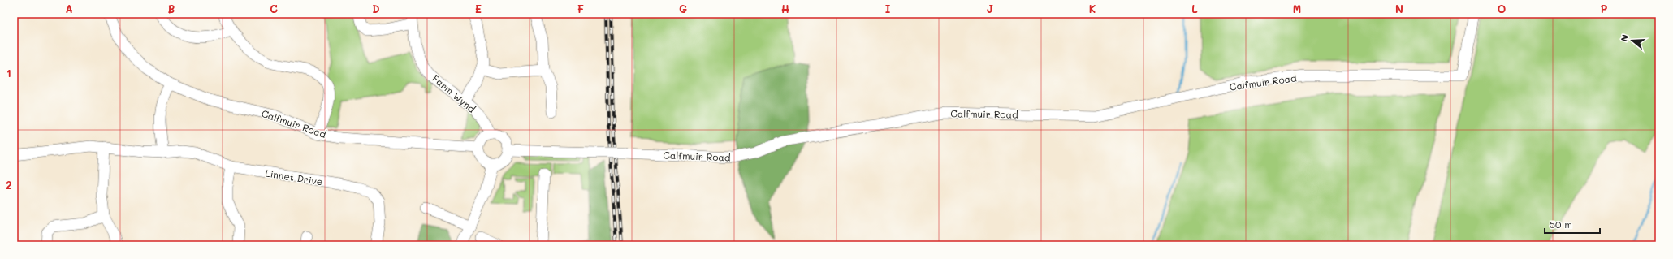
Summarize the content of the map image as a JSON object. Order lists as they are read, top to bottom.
{
  "streets": {
    "street": ["Calfmuir Road", "Farm Wynd", "Linnet Drive"]
  },
  "crossings": [
    ["Calfmuir Road", "Farm Wynd"]
  ],
  "scale_bar": "50 m",
  "north": "left",
  "grid": {
    "columns": [
      "A",
      "B",
      "C",
      "D",
      "E",
      "F",
      "G",
      "H",
      "I",
      "J",
      "K",
      "L",
      "M",
      "N",
      "O",
      "P"
    ],
    "rows": ["1", "2"]
  }
}
